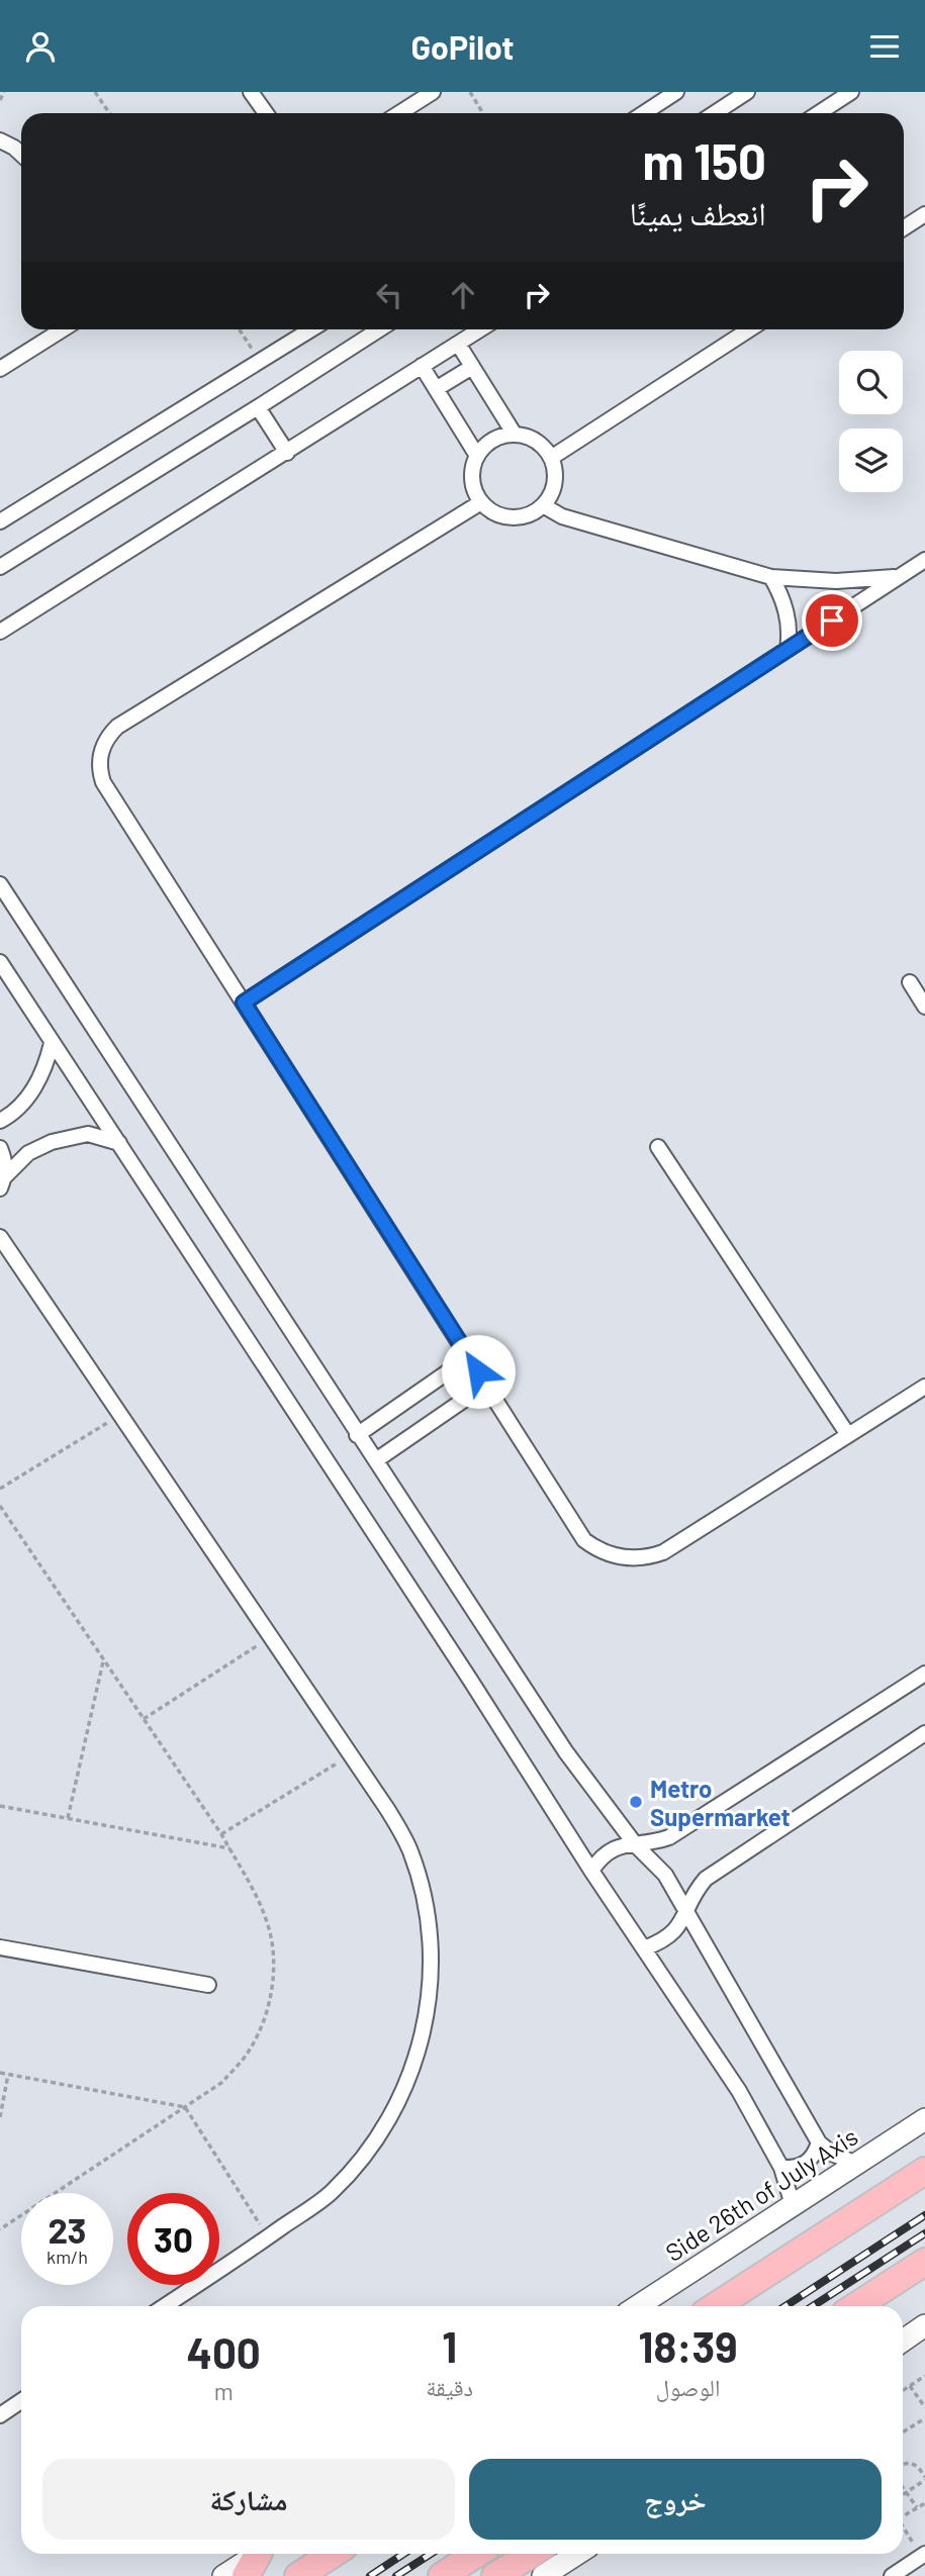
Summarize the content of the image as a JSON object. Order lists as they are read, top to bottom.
{
  "streets": {
    "main road": ["Side 26th of July Axis"]
  },
  "places": ["Metro Supermarket"],
  "page": {
    "header": "GoPilot",
    "turn": ["150 m", "انعطف يمينًا"],
    "speed": "23 km/h",
    "limit": "30",
    "eta": [
      "18:39",
      "الوصول",
      "1",
      "دقيقة",
      "400",
      "m"
    ],
    "buttons": ["خروج", "مشاركة"]
  }
}
